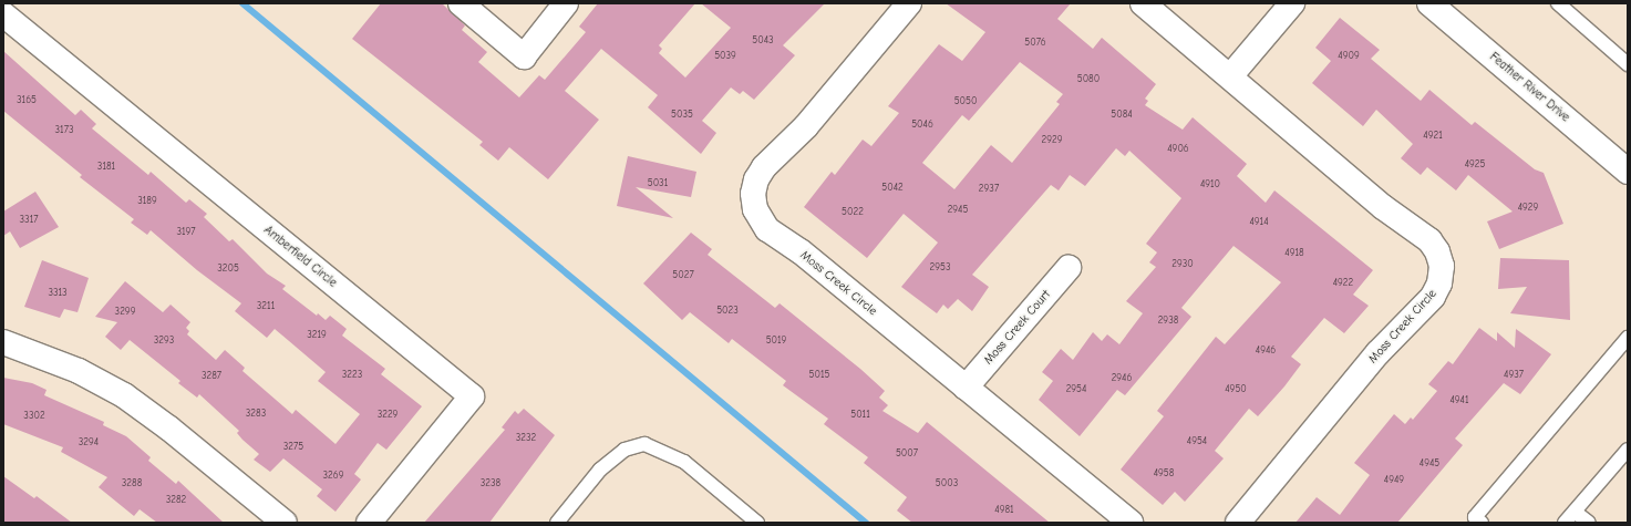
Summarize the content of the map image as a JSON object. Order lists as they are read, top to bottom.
{
  "streets": {
    "street": [
      "Feather River Drive",
      "Amberfield Circle",
      "Moss Creek Circle",
      "Moss Creek Court"
    ]
  },
  "crossings": [
    ["Moss Creek Circle", "Moss Creek Court"]
  ],
  "house_numbers": [
    "5043",
    "5076",
    "5039",
    "4909",
    "5080",
    "3165",
    "5050",
    "5035",
    "5084",
    "5046",
    "3173",
    "4921",
    "2929",
    "4906",
    "4925",
    "3181",
    "5031",
    "4910",
    "5042",
    "2937",
    "3189",
    "4929",
    "2945",
    "5022",
    "3317",
    "4914",
    "3197",
    "4918",
    "2930",
    "2953",
    "3205",
    "5027",
    "4922",
    "3313",
    "3211",
    "5023",
    "3299",
    "2938",
    "3219",
    "3293",
    "5019",
    "4946",
    "3223",
    "5015",
    "4937",
    "3287",
    "2946",
    "2954",
    "4950",
    "4941",
    "3283",
    "3229",
    "5011",
    "3302",
    "3232",
    "4954",
    "3294",
    "3275",
    "5007",
    "4945",
    "4958",
    "3269",
    "4949",
    "3288",
    "3238",
    "5003",
    "3282",
    "4981"
  ]
}
